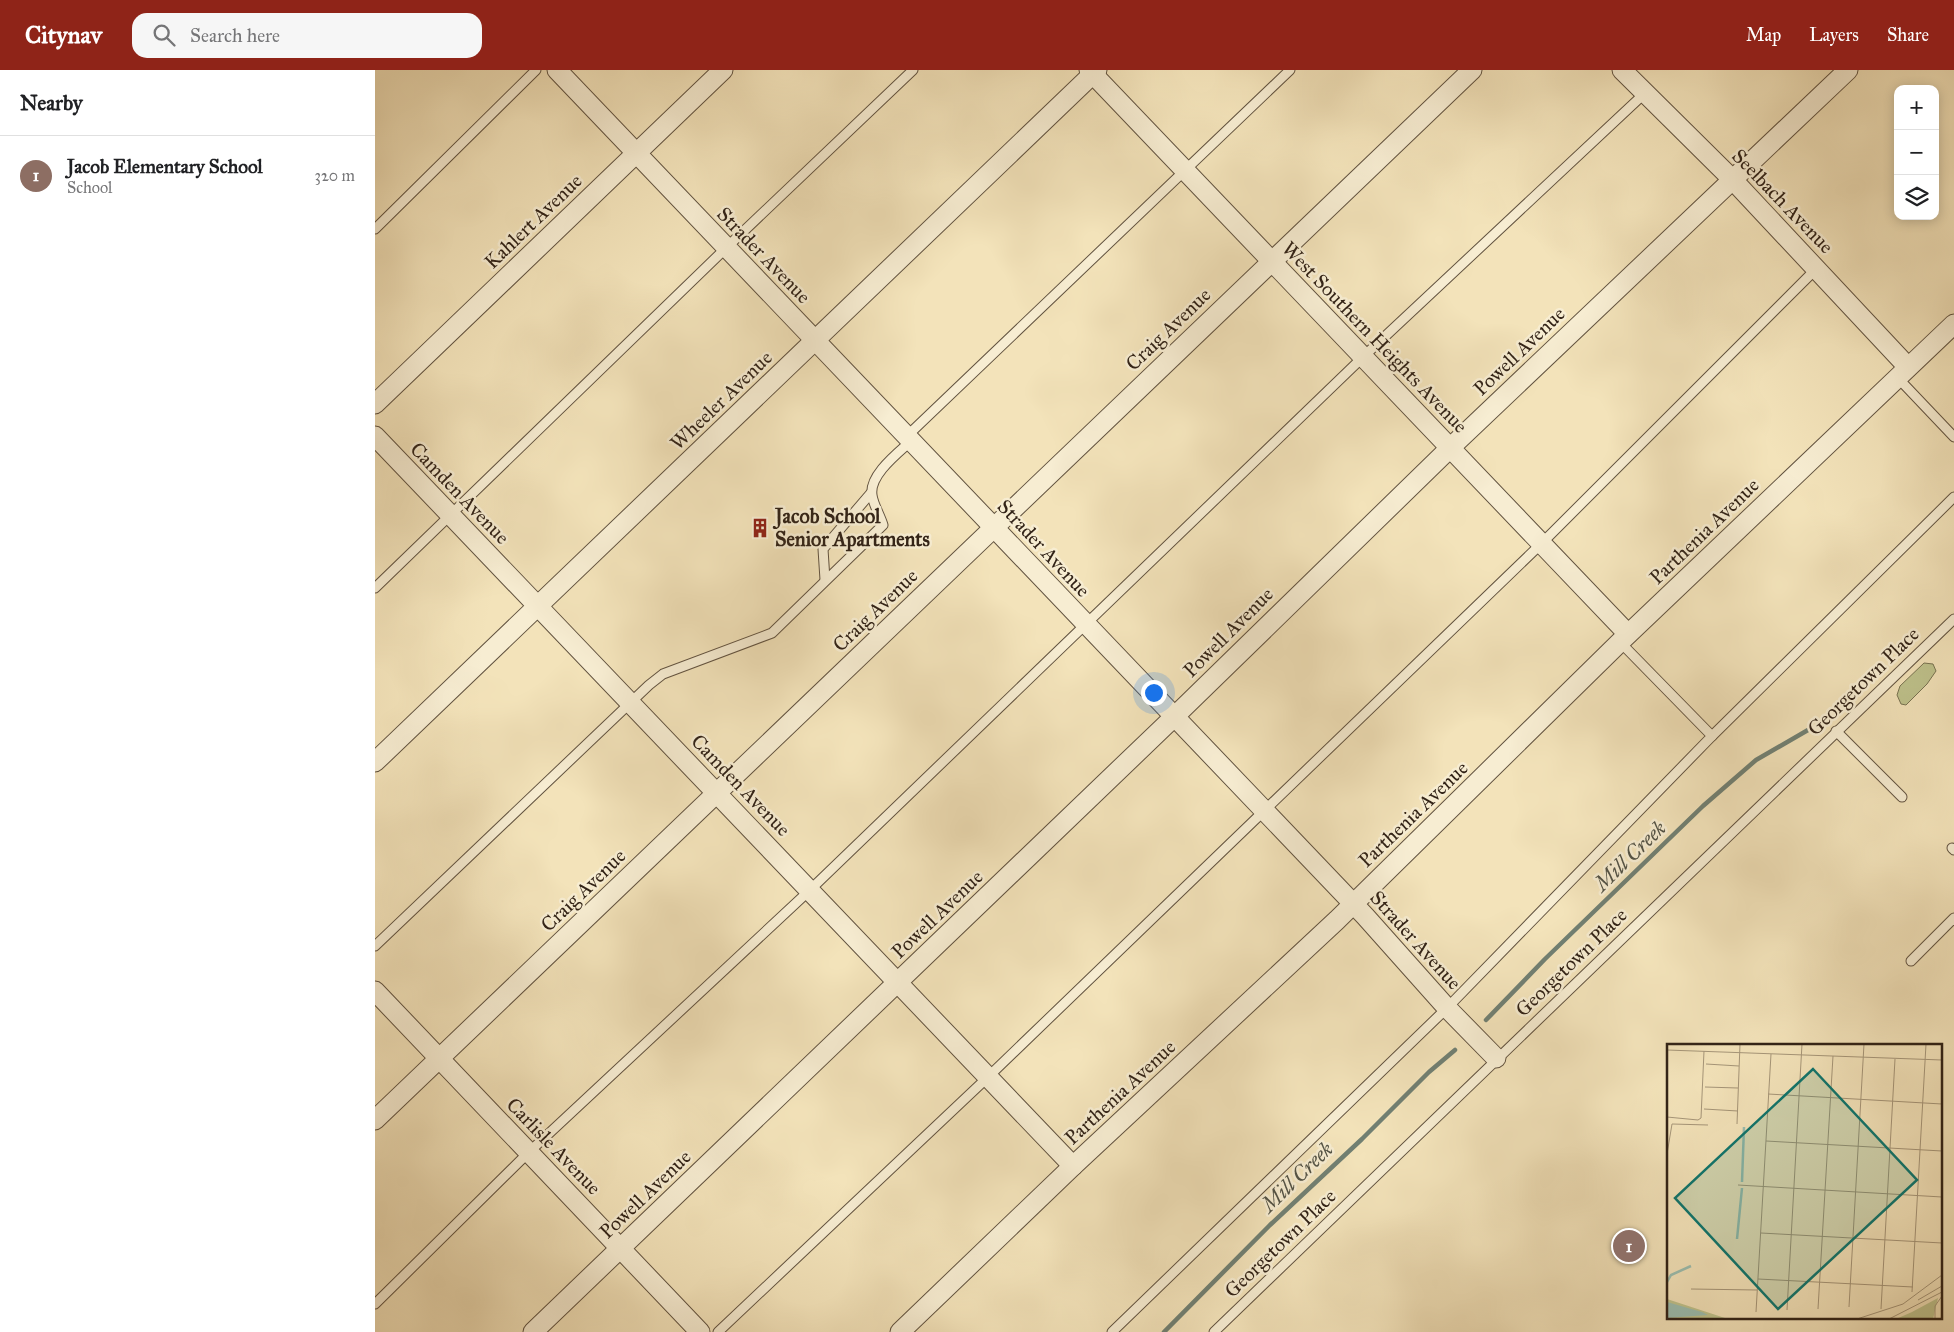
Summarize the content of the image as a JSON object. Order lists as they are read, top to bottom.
{
  "streets": {
    "street": [
      "Seelbach Avenue",
      "Kahlert Avenue",
      "Strader Avenue",
      "Craig Avenue",
      "West Southern Heights Avenue",
      "Powell Avenue",
      "Wheeler Avenue",
      "Camden Avenue",
      "Parthenia Avenue",
      "Carlisle Avenue"
    ],
    "lane": ["Georgetown Place"]
  },
  "crossings": [
    ["Seelbach Avenue", "Powell Avenue"],
    ["Seelbach Avenue", "Parthenia Avenue"],
    ["Kahlert Avenue", "Strader Avenue"],
    ["Strader Avenue", "Craig Avenue"],
    ["Strader Avenue", "Powell Avenue"],
    ["Strader Avenue", "Wheeler Avenue"],
    ["Strader Avenue", "Parthenia Avenue"],
    ["Strader Avenue", "Georgetown Place"],
    ["Craig Avenue", "West Southern Heights Avenue"],
    ["Craig Avenue", "Camden Avenue"],
    ["Craig Avenue", "Carlisle Avenue"],
    ["West Southern Heights Avenue", "Powell Avenue"],
    ["West Southern Heights Avenue", "Wheeler Avenue"],
    ["West Southern Heights Avenue", "Parthenia Avenue"],
    ["Powell Avenue", "Camden Avenue"],
    ["Powell Avenue", "Carlisle Avenue"],
    ["Wheeler Avenue", "Camden Avenue"],
    ["Camden Avenue", "Parthenia Avenue"]
  ],
  "water": ["Mill Creek"],
  "places": {
    "building": ["Jacob School Senior Apartments"]
  },
  "page": {
    "header": "Citynav",
    "search": "Search here",
    "nav": ["Map", "Layers", "Share"],
    "heading": "Nearby",
    "map_buttons": ["+", "−"],
    "list": [
      {
        "mark": "1",
        "name": "Jacob Elementary School",
        "note": "School",
        "value": "320 m"
      }
    ],
    "pins": "1"
  }
}
